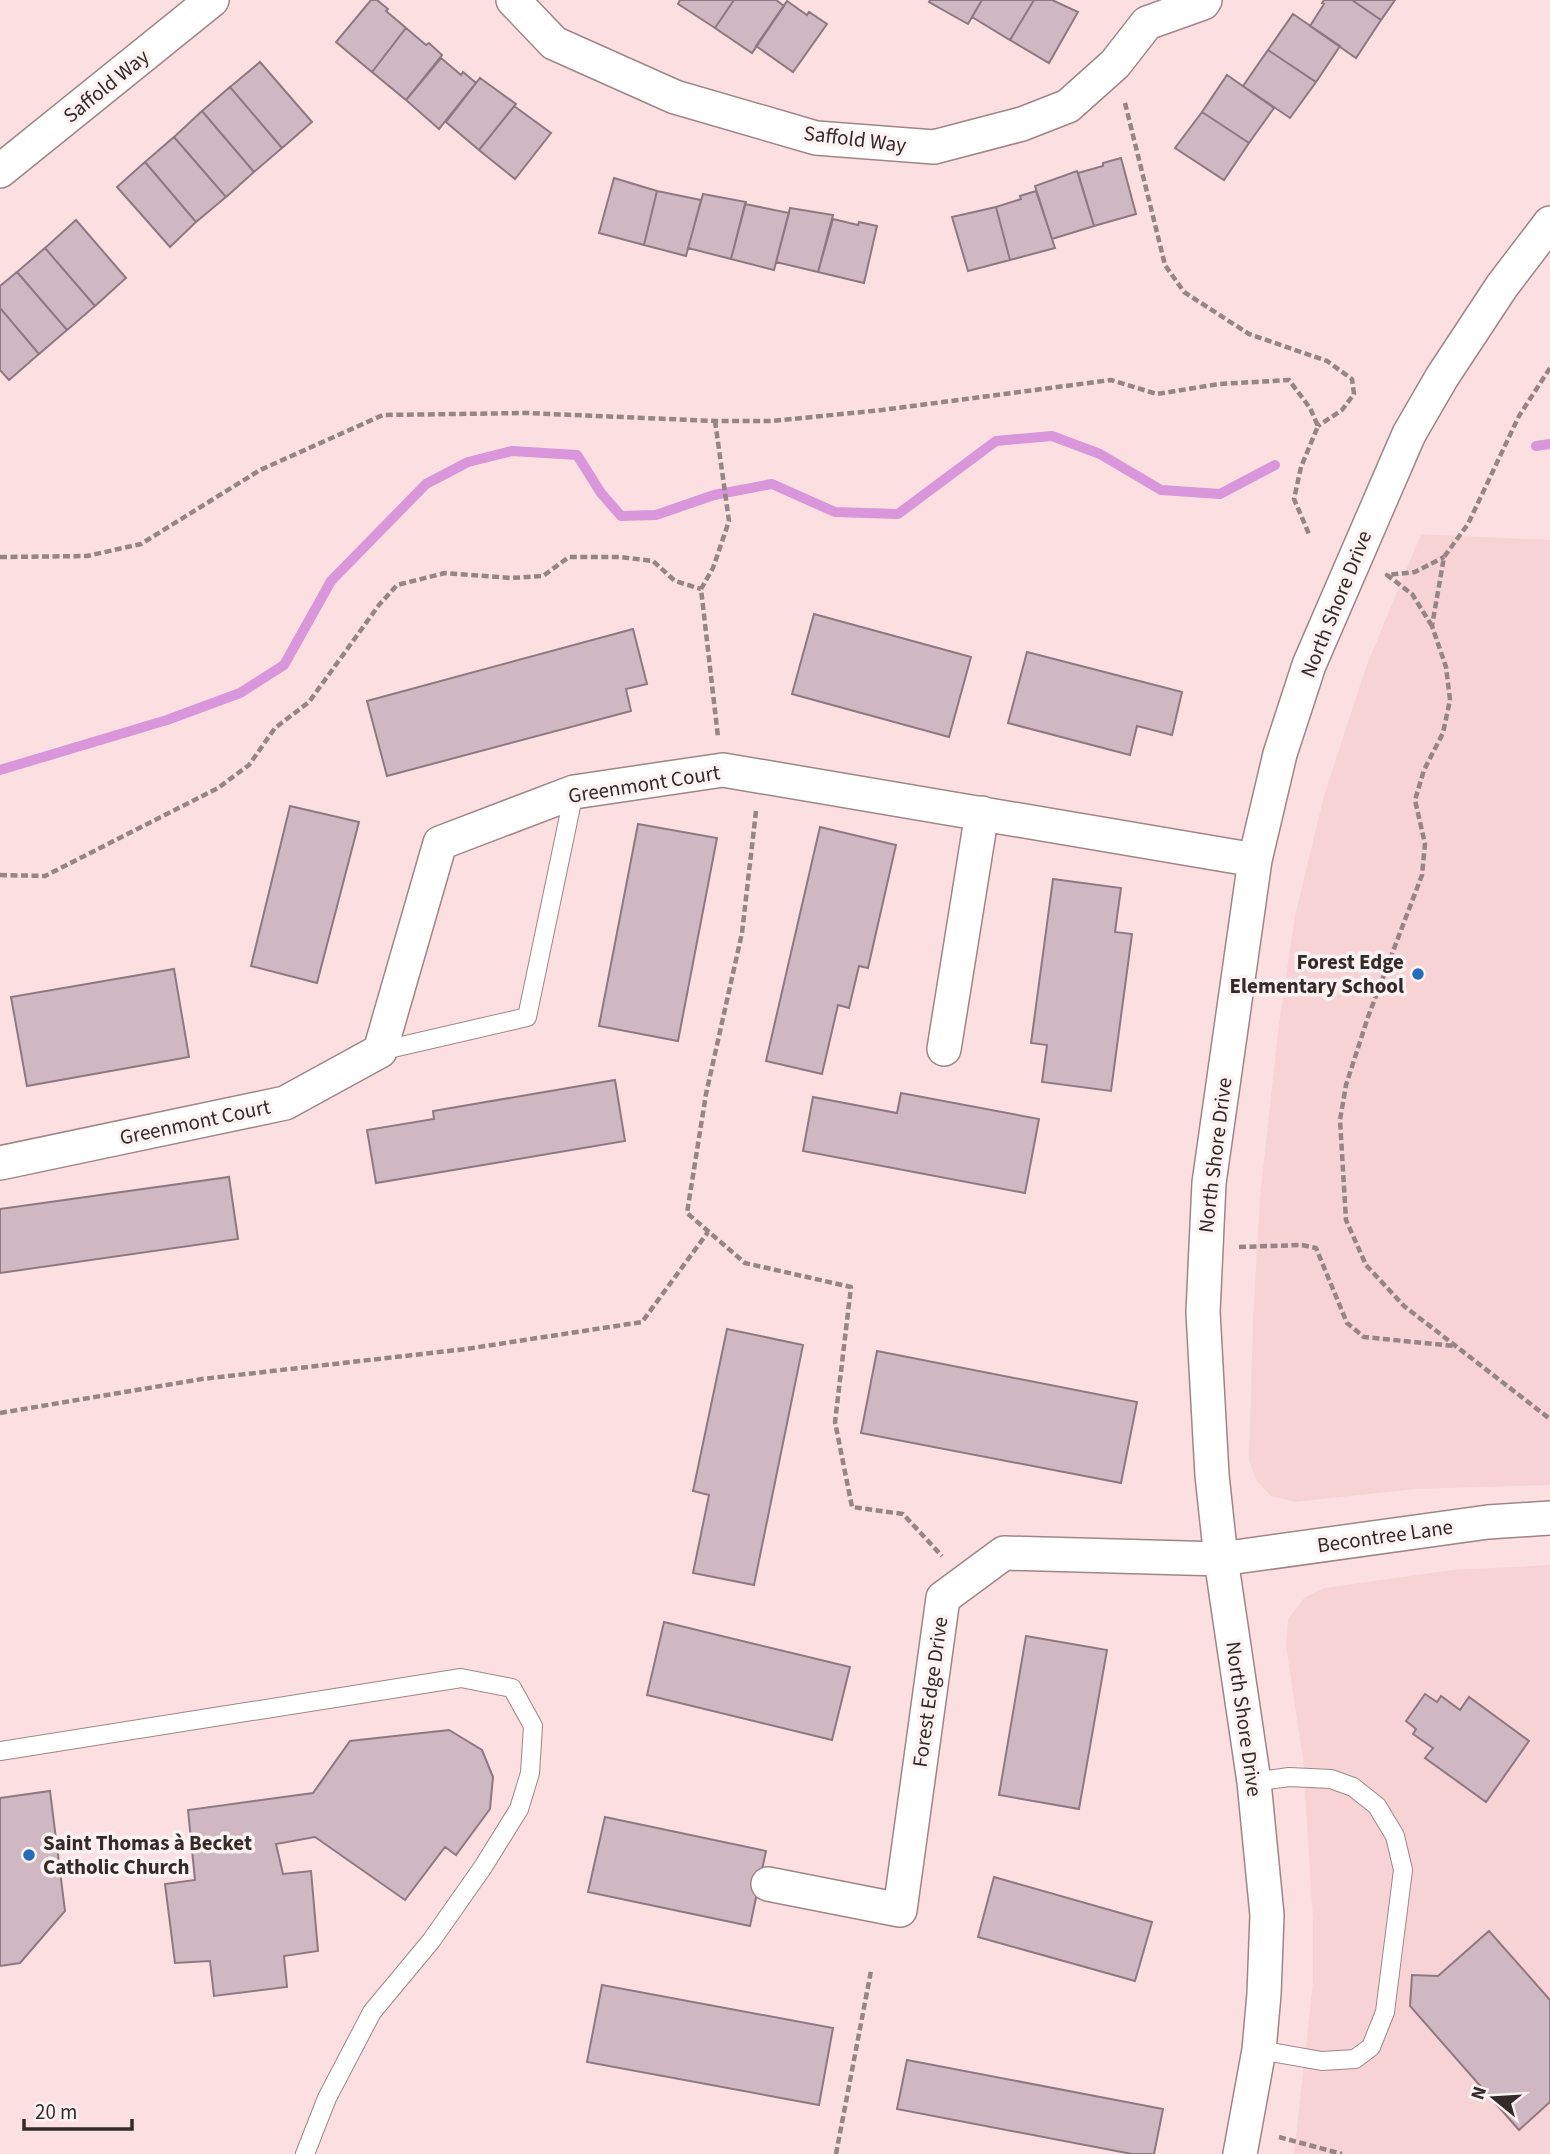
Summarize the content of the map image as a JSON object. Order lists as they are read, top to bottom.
{
  "streets": {
    "street": [
      "Saffold Way",
      "North Shore Drive",
      "Greenmont Court",
      "Becontree Lane",
      "Forest Edge Drive"
    ]
  },
  "crossings": [
    ["North Shore Drive", "Greenmont Court"],
    ["North Shore Drive", "Becontree Lane"],
    ["North Shore Drive", "Forest Edge Drive"],
    ["Becontree Lane", "Forest Edge Drive"]
  ],
  "places": ["Forest Edge Elementary School", "Saint Thomas à Becket Catholic Church"],
  "scale_bar": "20 m",
  "north": "left"
}
